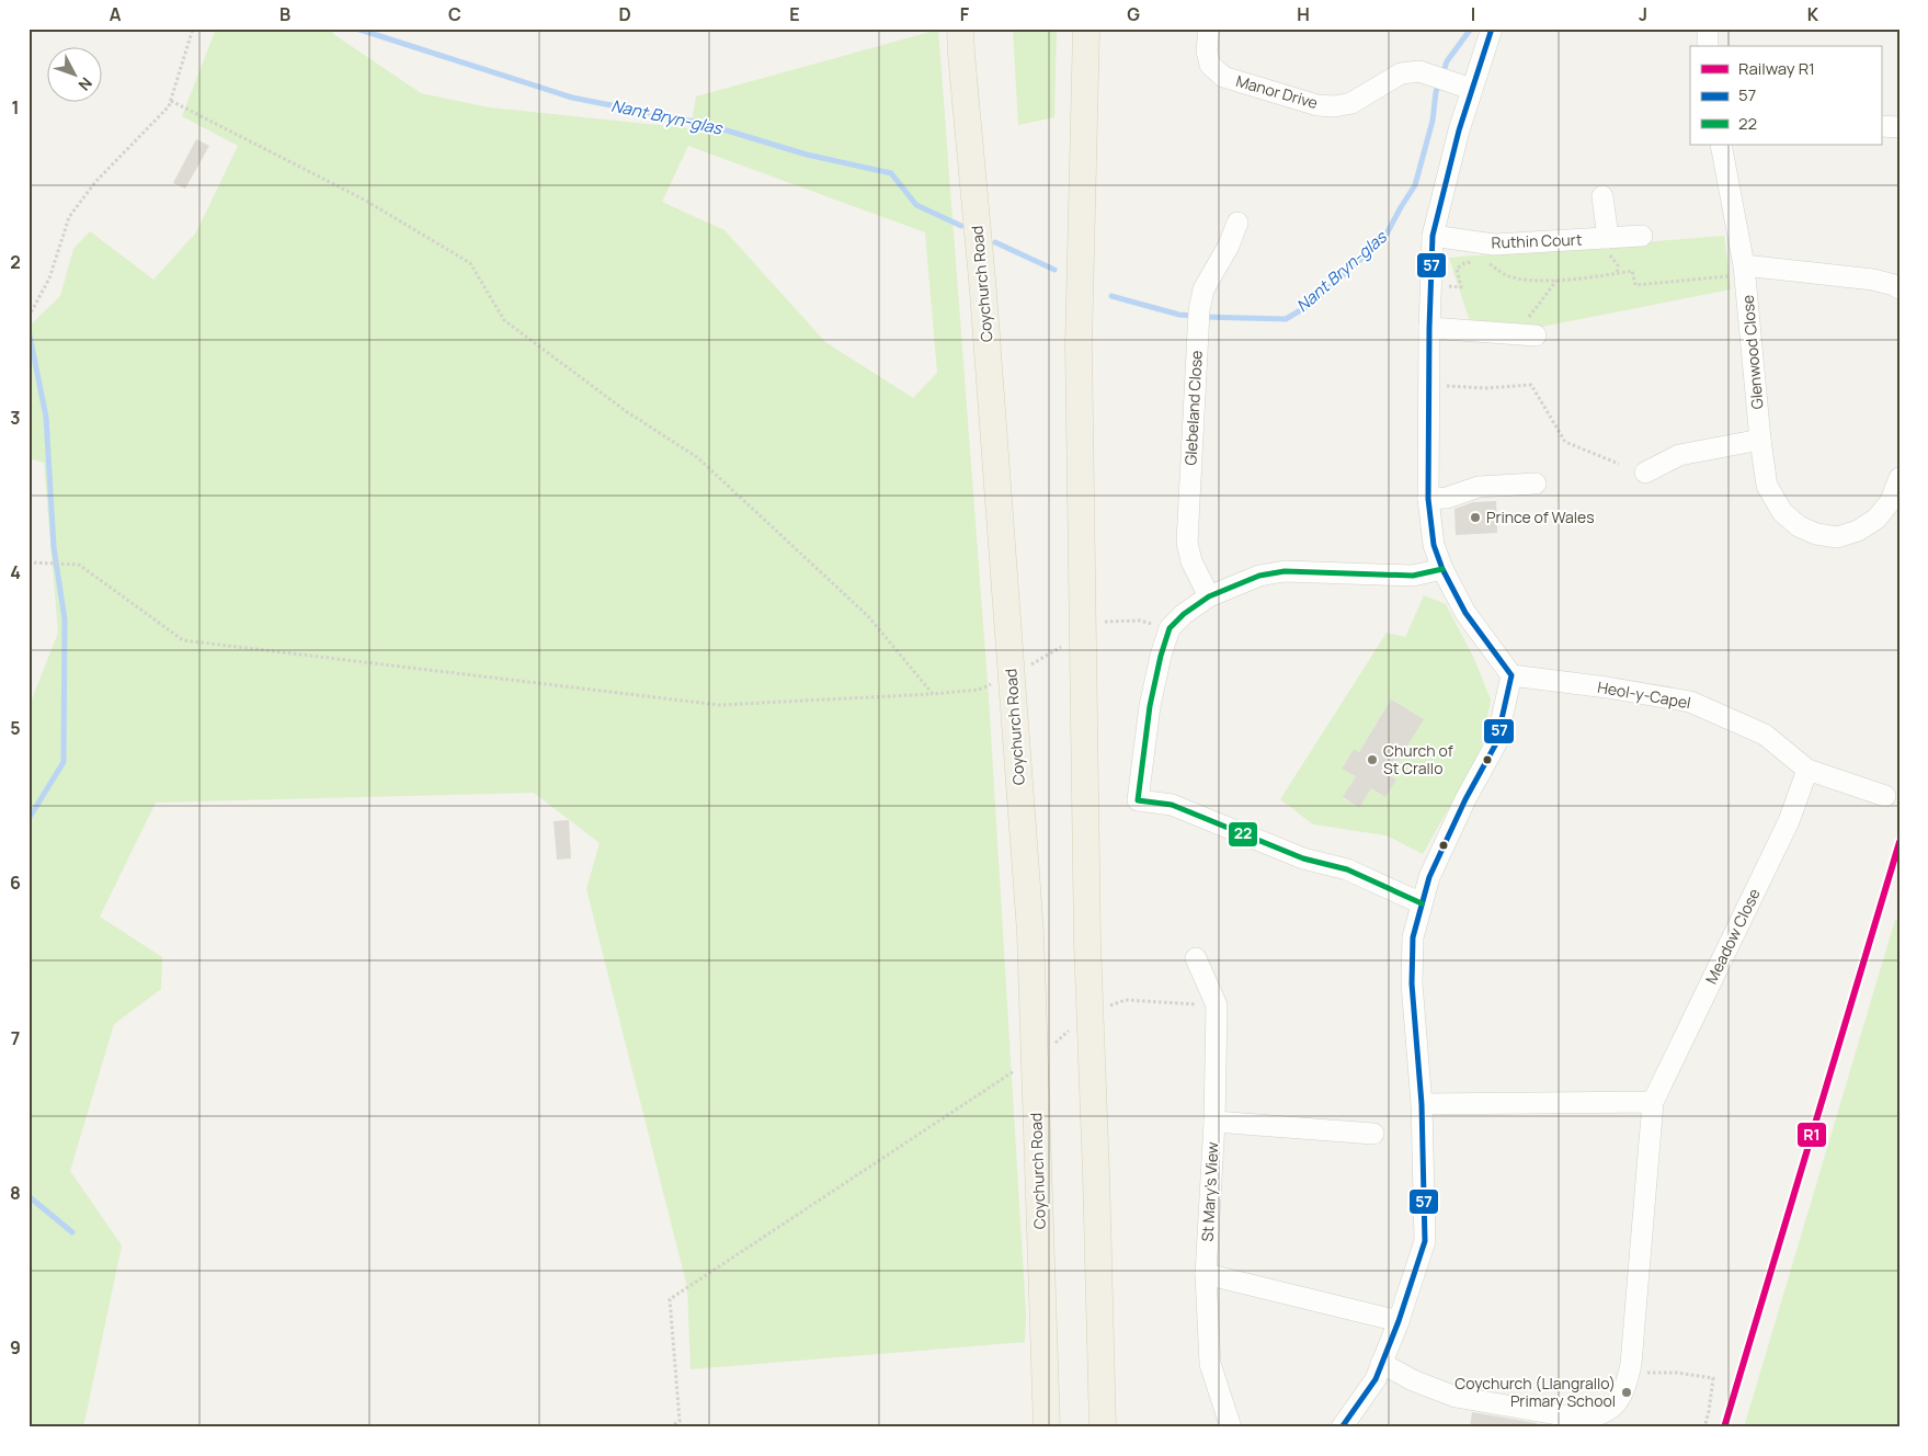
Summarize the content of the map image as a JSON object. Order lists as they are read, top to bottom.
{
  "streets": {
    "main road": ["Coychurch Road"],
    "street": [
      "Manor Drive",
      "Ruthin Court",
      "Glenwood Close",
      "Glebeland Close",
      "Heol-y-Capel",
      "Meadow Close",
      "St Mary's View"
    ]
  },
  "crossings": [
    ["Heol-y-Capel", "Meadow Close"]
  ],
  "water": ["Nant Bryn-glas"],
  "places": ["Prince of Wales", "Church of St Crallo", "Coychurch (Llangrallo) Primary School"],
  "lines": ["transit line 57", "transit line 22", "rail line R1"],
  "legend": ["Railway R1", "57", "22"],
  "north": "bottom right",
  "grid": {
    "columns": [
      "A",
      "B",
      "C",
      "D",
      "E",
      "F",
      "G",
      "H",
      "I",
      "J",
      "K"
    ],
    "rows": [
      "1",
      "2",
      "3",
      "4",
      "5",
      "6",
      "7",
      "8",
      "9"
    ]
  }
}
